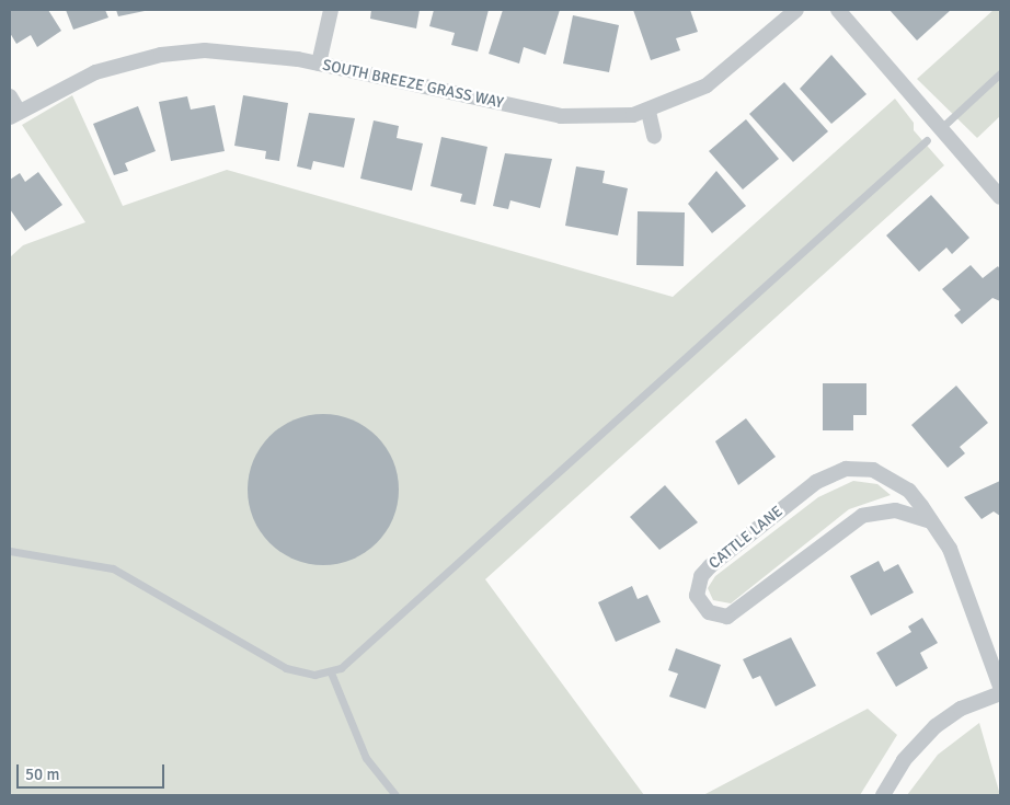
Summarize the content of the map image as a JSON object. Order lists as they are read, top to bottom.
{
  "streets": {
    "street": ["SOUTH BREEZE GRASS WAY", "CATTLE LANE"]
  },
  "scale_bar": "50 m"
}
